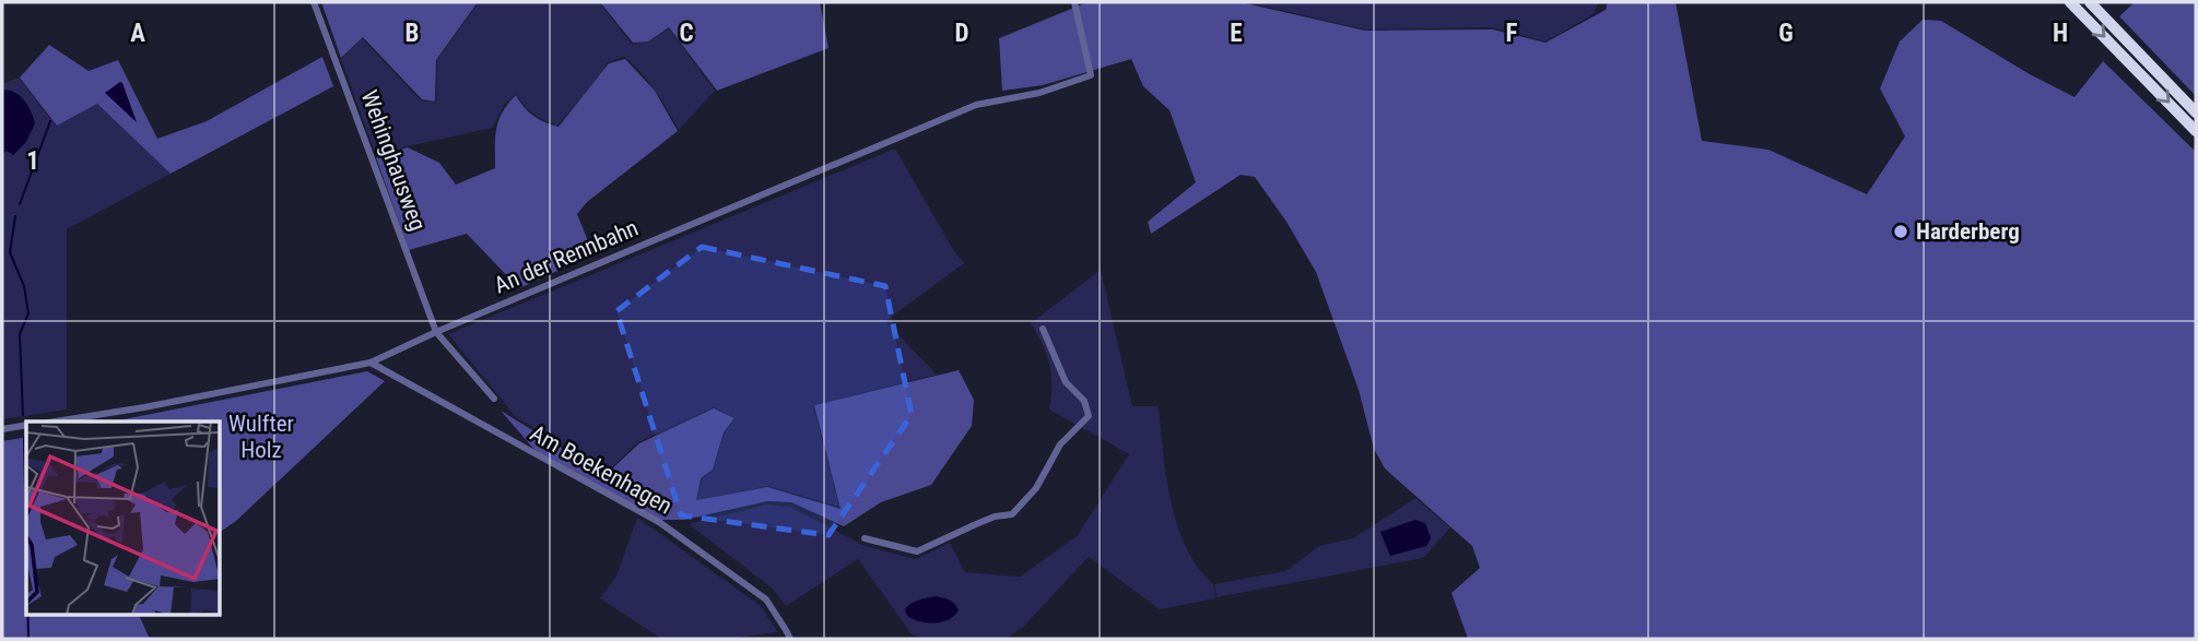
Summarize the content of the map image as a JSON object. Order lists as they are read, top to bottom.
{
  "streets": {
    "street": ["Wehinghausweg", "An der Rennbahn", "Am Boekenhagen"]
  },
  "crossings": [
    ["Wehinghausweg", "An der Rennbahn"],
    ["An der Rennbahn", "Am Boekenhagen"]
  ],
  "parks": ["Wulfter Holz"],
  "places": ["Harderberg"],
  "grid": {
    "columns": [
      "A",
      "B",
      "C",
      "D",
      "E",
      "F",
      "G",
      "H"
    ],
    "rows": ["1"]
  }
}
